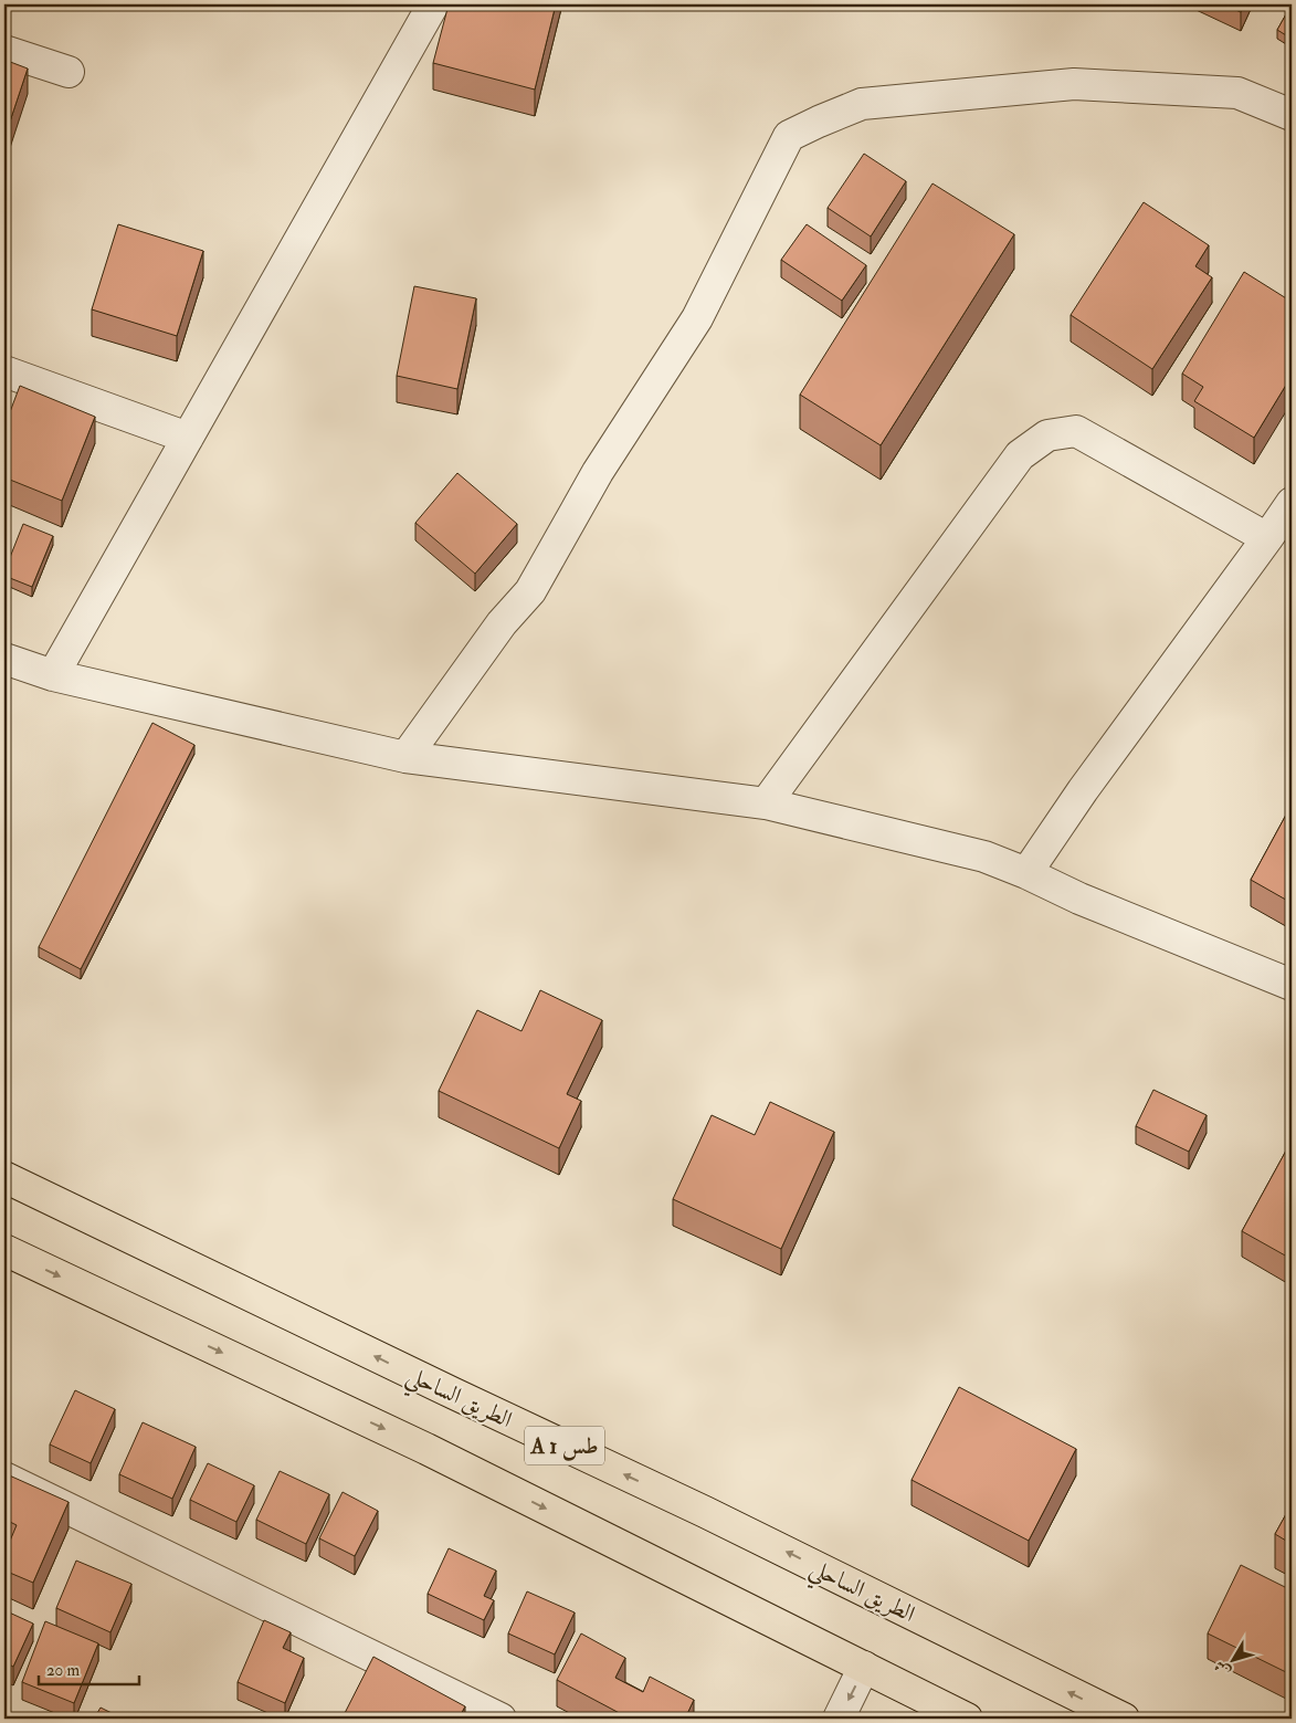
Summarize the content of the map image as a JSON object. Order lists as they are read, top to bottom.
{
  "streets": {
    "highway": ["الطريق الساحلي", "A 1 طس"]
  },
  "scale_bar": "20 m",
  "north": "bottom left"
}
